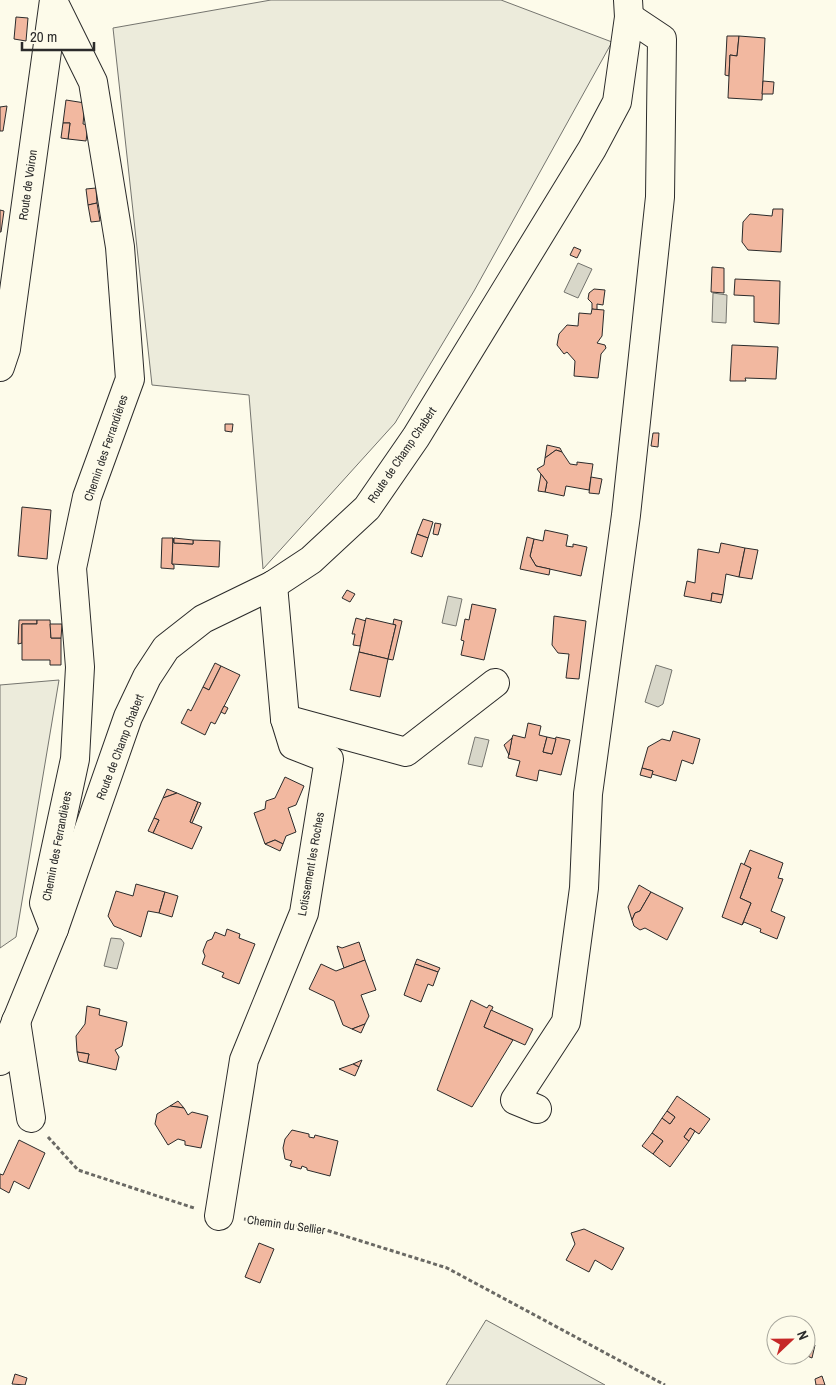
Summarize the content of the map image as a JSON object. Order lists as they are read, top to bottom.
{
  "streets": {
    "street": [
      "Route de Voiron",
      "Chemin des Ferrandières",
      "Route de Champ Chabert",
      "Lotissement les Roches"
    ],
    "path": ["Chemin du Sellier"]
  },
  "crossings": [
    ["Route de Voiron", "Chemin des Ferrandières"],
    ["Chemin des Ferrandières", "Route de Champ Chabert"],
    ["Route de Champ Chabert", "Lotissement les Roches"],
    ["Lotissement les Roches", "Chemin du Sellier"]
  ],
  "scale_bar": "20 m",
  "north": "right"
}
